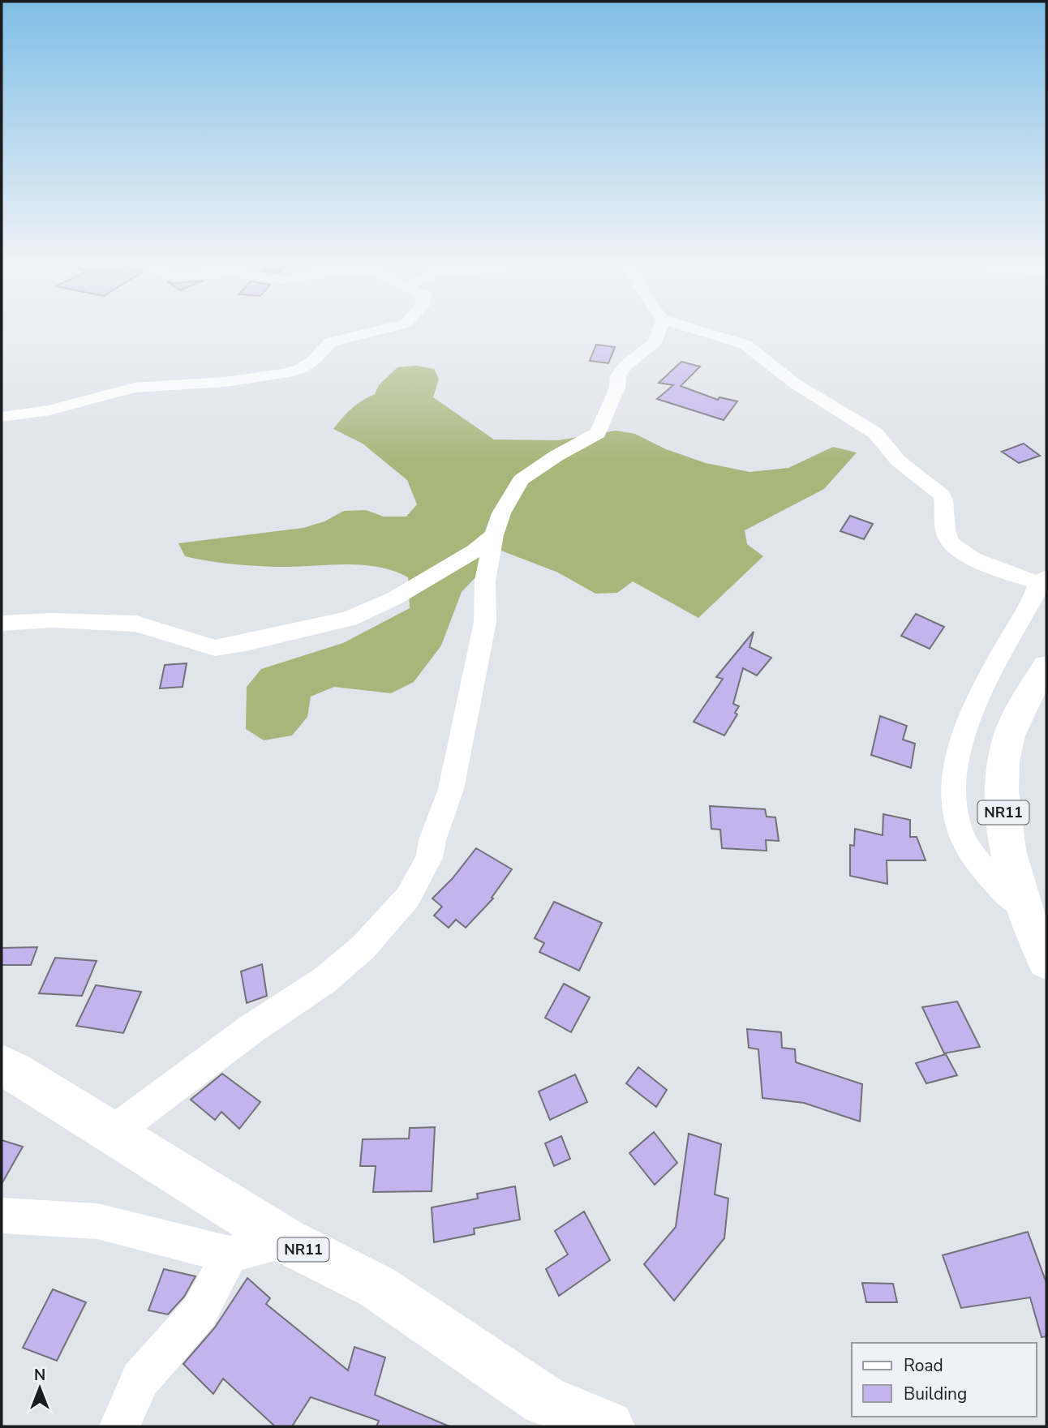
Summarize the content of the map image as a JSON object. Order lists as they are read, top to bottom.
{
  "streets": {
    "highway": ["NR11"]
  },
  "legend": ["Road", "Building"],
  "north": "top"
}
